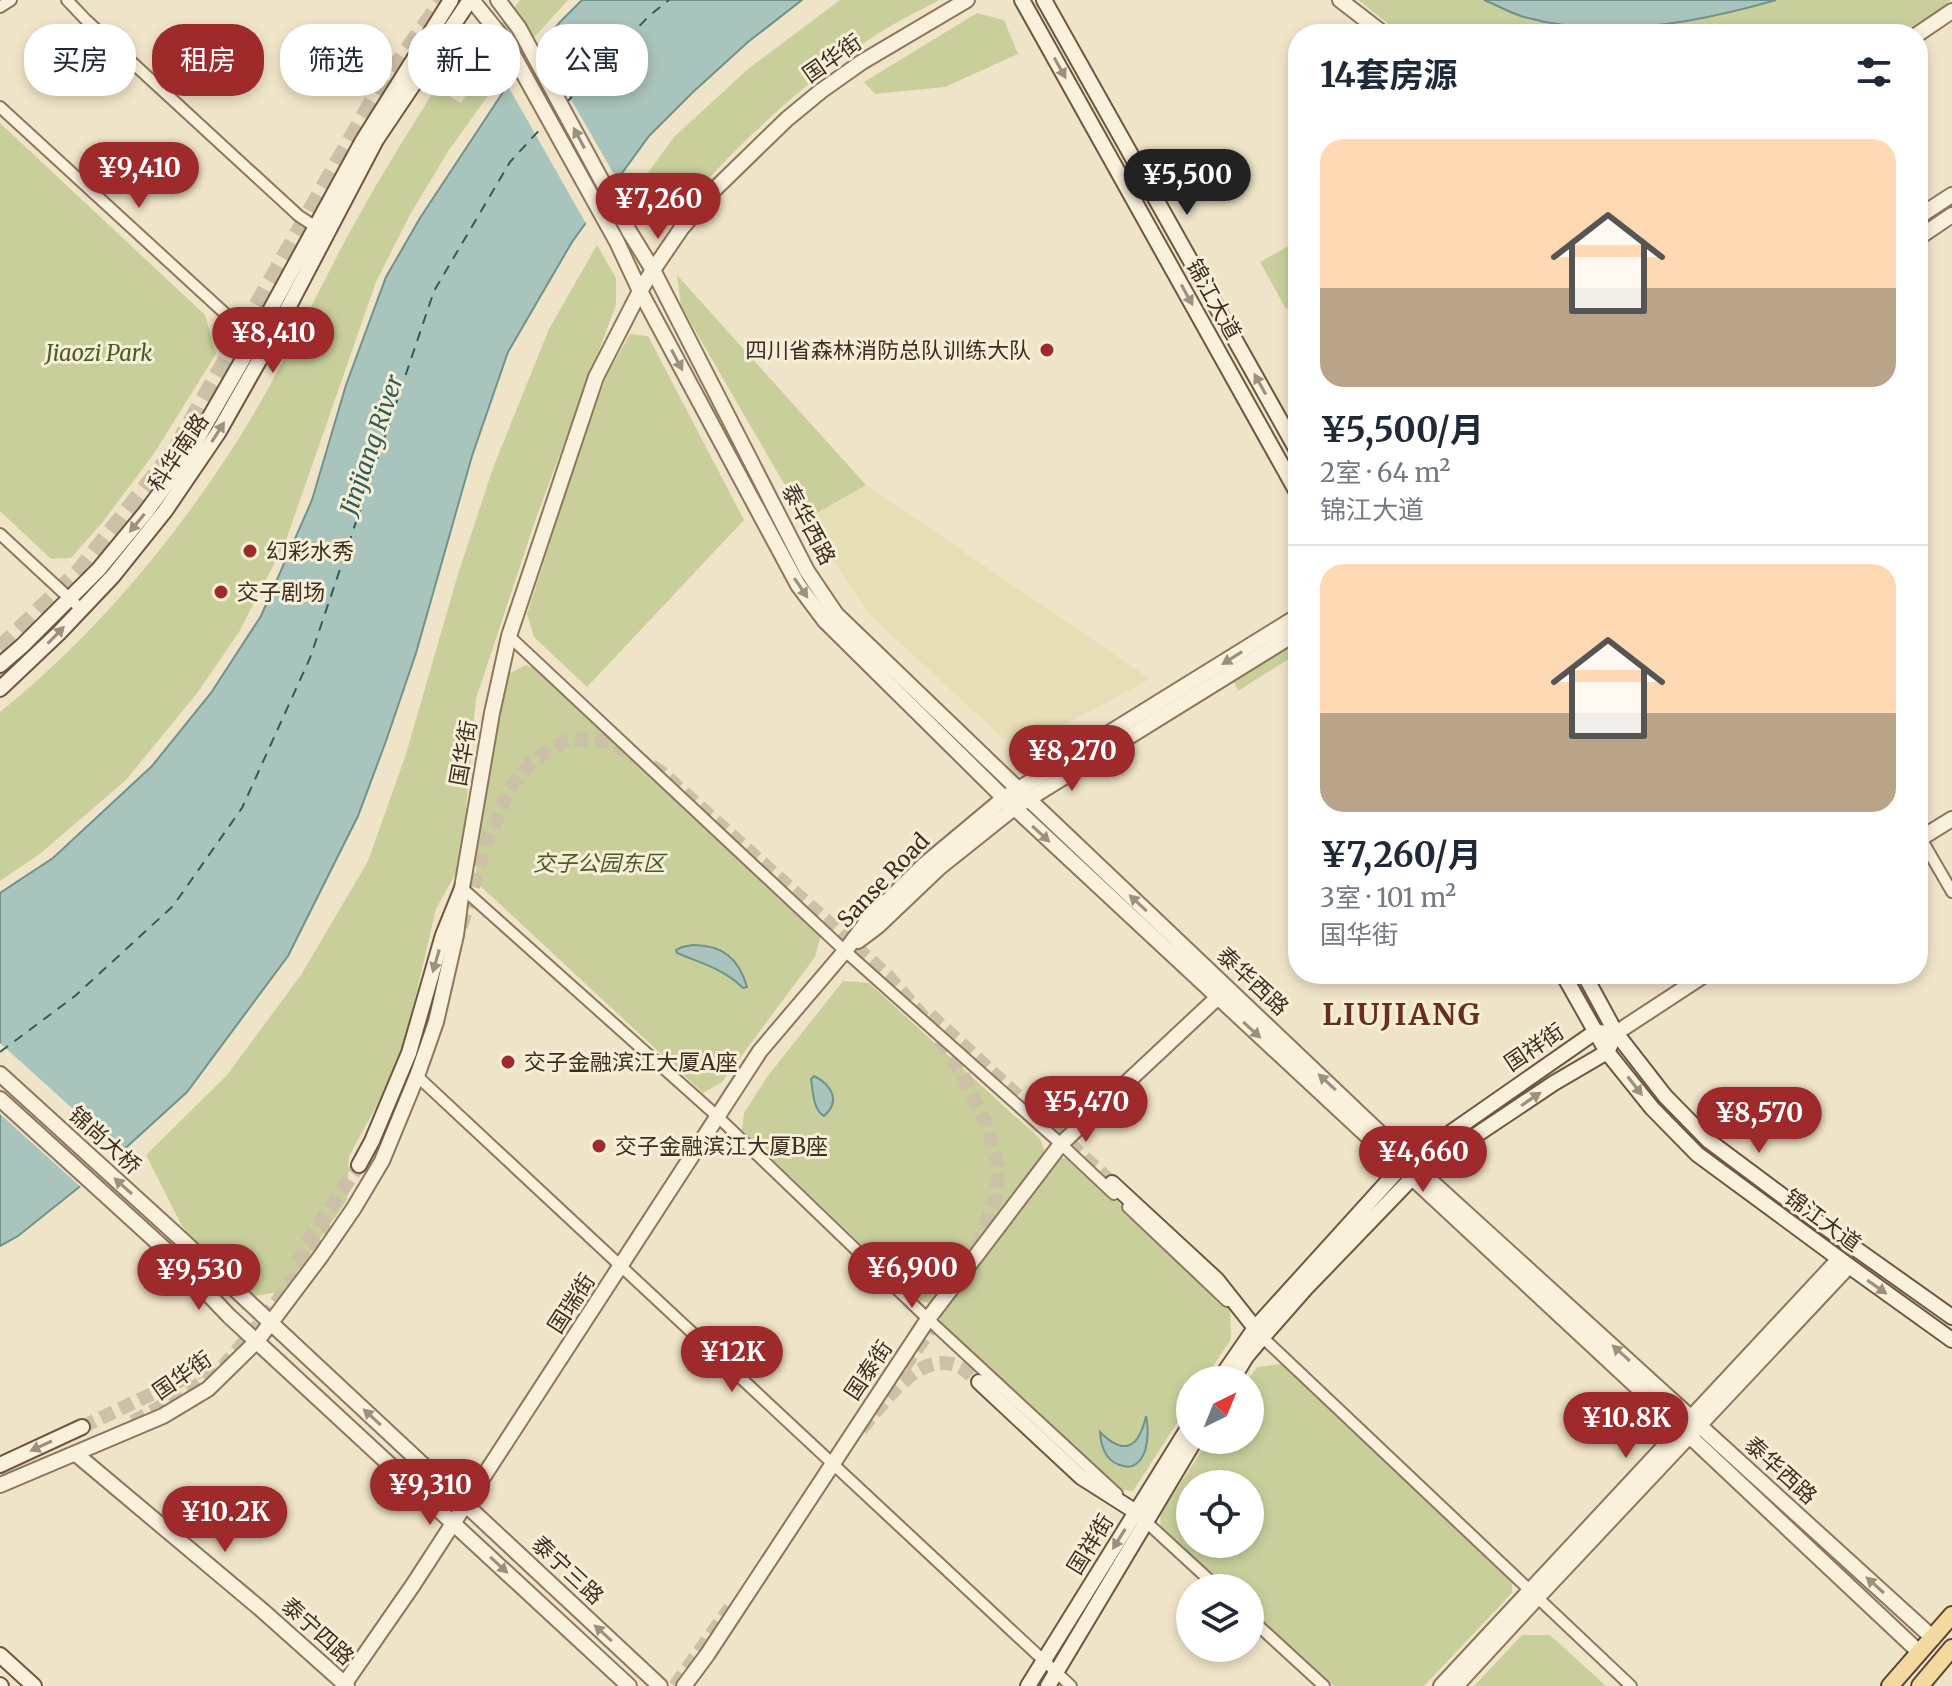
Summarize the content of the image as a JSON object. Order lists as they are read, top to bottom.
{
  "streets": {
    "street": [
      "国华街",
      "锦江大道",
      "科华南路",
      "泰华西路",
      "Sanse Road",
      "国祥街",
      "锦尚大桥",
      "国瑞街",
      "国泰街",
      "泰宁三路",
      "泰宁四路"
    ]
  },
  "crossings": [
    ["国华街", "泰华西路"],
    ["国华街", "锦尚大桥"],
    ["国华街", "泰宁三路"],
    ["国华街", "泰宁四路"],
    ["锦江大道", "国祥街"],
    ["科华南路", "泰华西路"],
    ["泰华西路", "Sanse Road"],
    ["泰华西路", "国祥街"],
    ["泰华西路", "国泰街"],
    ["Sanse Road", "国瑞街"],
    ["锦尚大桥", "泰宁三路"],
    ["国瑞街", "泰宁三路"],
    ["国瑞街", "泰宁四路"]
  ],
  "districts": ["LIUJIANG"],
  "water": ["Jinjiang River"],
  "parks": ["Jiaozi Park", "交子公园东区"],
  "places": [
    "四川省森林消防总队训练大队",
    "幻彩水秀",
    "交子剧场",
    "交子金融滨江大厦A座",
    "交子金融滨江大厦B座"
  ],
  "north": "top right",
  "page": {
    "chip": [
      "买房",
      "租房",
      "筛选",
      "新上",
      "公寓"
    ],
    "heading": "14套房源",
    "list": [
      {
        "name": "¥5,500/月",
        "note": "2室 · 64 m² · 锦江大道"
      },
      {
        "name": "¥7,260/月",
        "note": "3室 · 101 m² · 国华街"
      }
    ],
    "price": [
      "¥9,410",
      "¥5,500",
      "¥7,260",
      "¥8,410",
      "¥8,270",
      "¥5,470",
      "¥8,570",
      "¥4,660",
      "¥6,900",
      "¥9,530",
      "¥12K",
      "¥10.8K",
      "¥9,310",
      "¥10.2K"
    ]
  }
}
